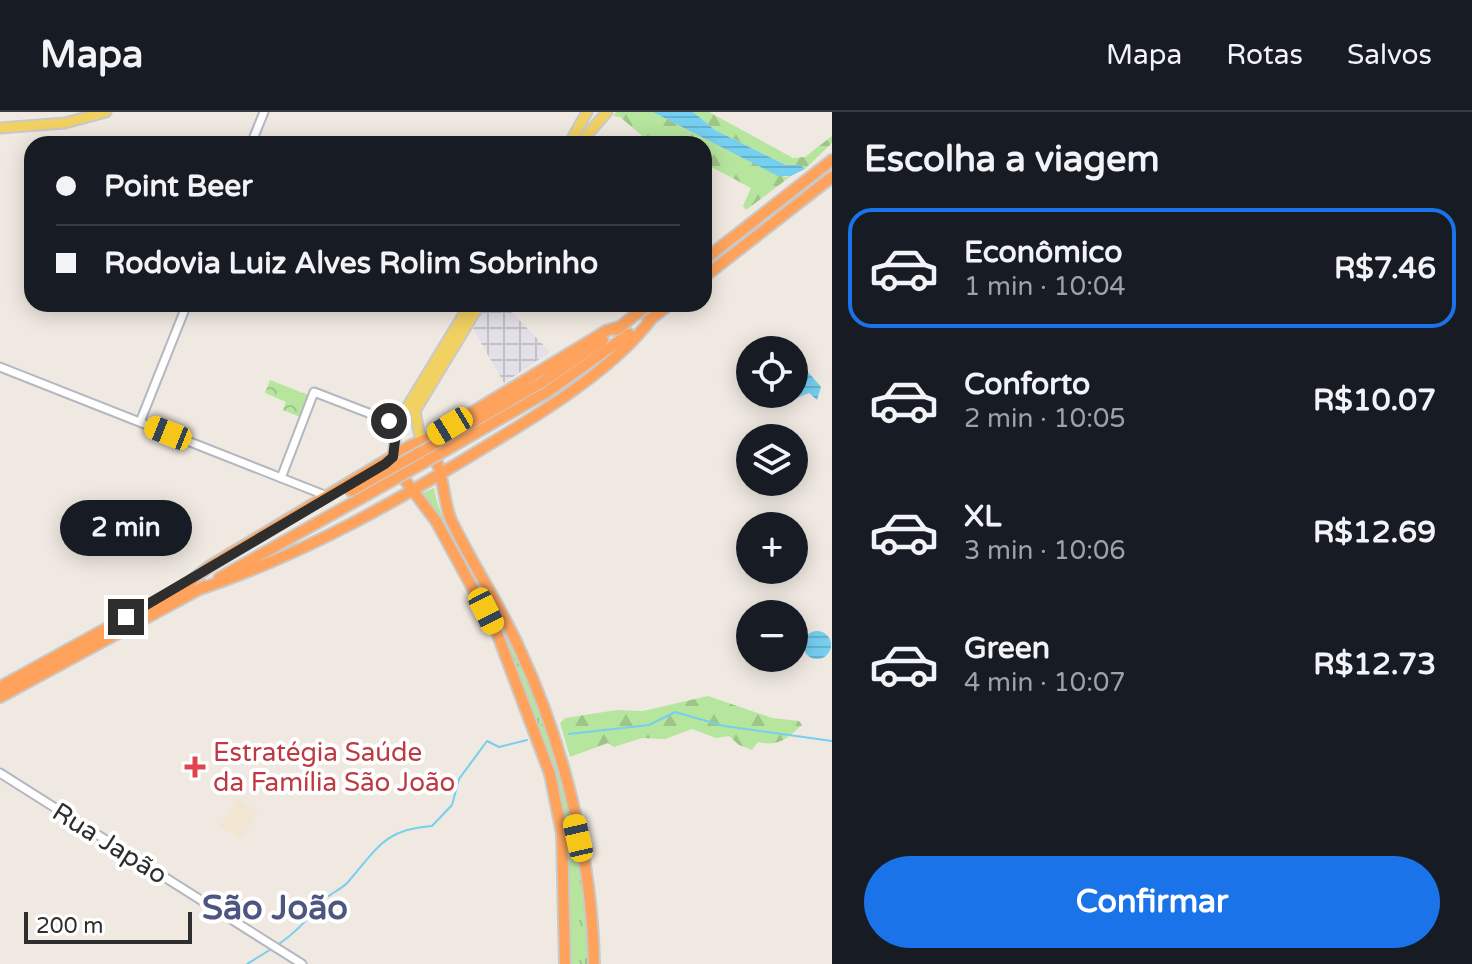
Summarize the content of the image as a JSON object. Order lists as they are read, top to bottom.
{
  "streets": {
    "street": ["Rua Japão"]
  },
  "districts": ["São João"],
  "places": {
    "health": ["Estratégia Saúde da Família São João"]
  },
  "scale_bar": "200 m",
  "page": {
    "header": "Mapa",
    "nav": ["Mapa", "Rotas", "Salvos"],
    "heading": "Escolha a viagem",
    "banner": ["Point Beer", "Rodovia Luiz Alves Rolim Sobrinho"],
    "list": [
      {
        "name": "Econômico",
        "note": "1 min · 10:04",
        "value": "R$7.46"
      },
      {
        "name": "Conforto",
        "note": "2 min · 10:05",
        "value": "R$10.07"
      },
      {
        "name": "XL",
        "note": "3 min · 10:06",
        "value": "R$12.69"
      },
      {
        "name": "Green",
        "note": "4 min · 10:07",
        "value": "R$12.73"
      }
    ],
    "map_buttons": ["+", "−"],
    "bubble": "2 min",
    "buttons": "Confirmar",
    "scale": "200 m"
  }
}
